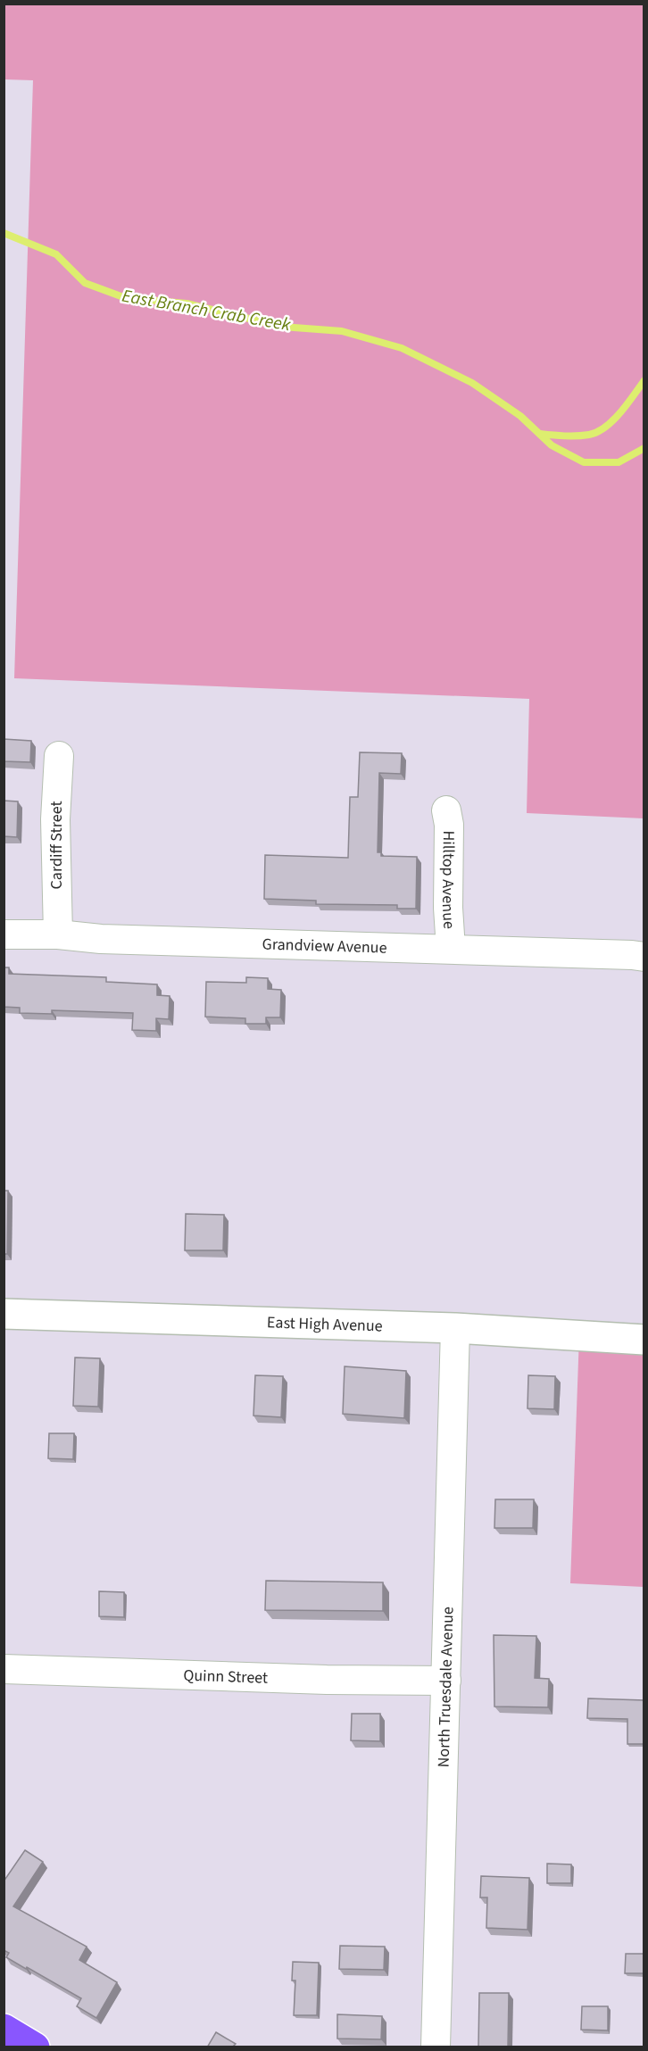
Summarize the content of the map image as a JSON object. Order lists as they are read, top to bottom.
{
  "streets": {
    "street": [
      "Cardiff Street",
      "Hilltop Avenue",
      "Grandview Avenue",
      "East High Avenue",
      "Quinn Street",
      "North Truesdale Avenue"
    ]
  },
  "crossings": [
    ["Cardiff Street", "Grandview Avenue"],
    ["Hilltop Avenue", "Grandview Avenue"],
    ["East High Avenue", "North Truesdale Avenue"],
    ["Quinn Street", "North Truesdale Avenue"]
  ],
  "water": ["East Branch Crab Creek"]
}
